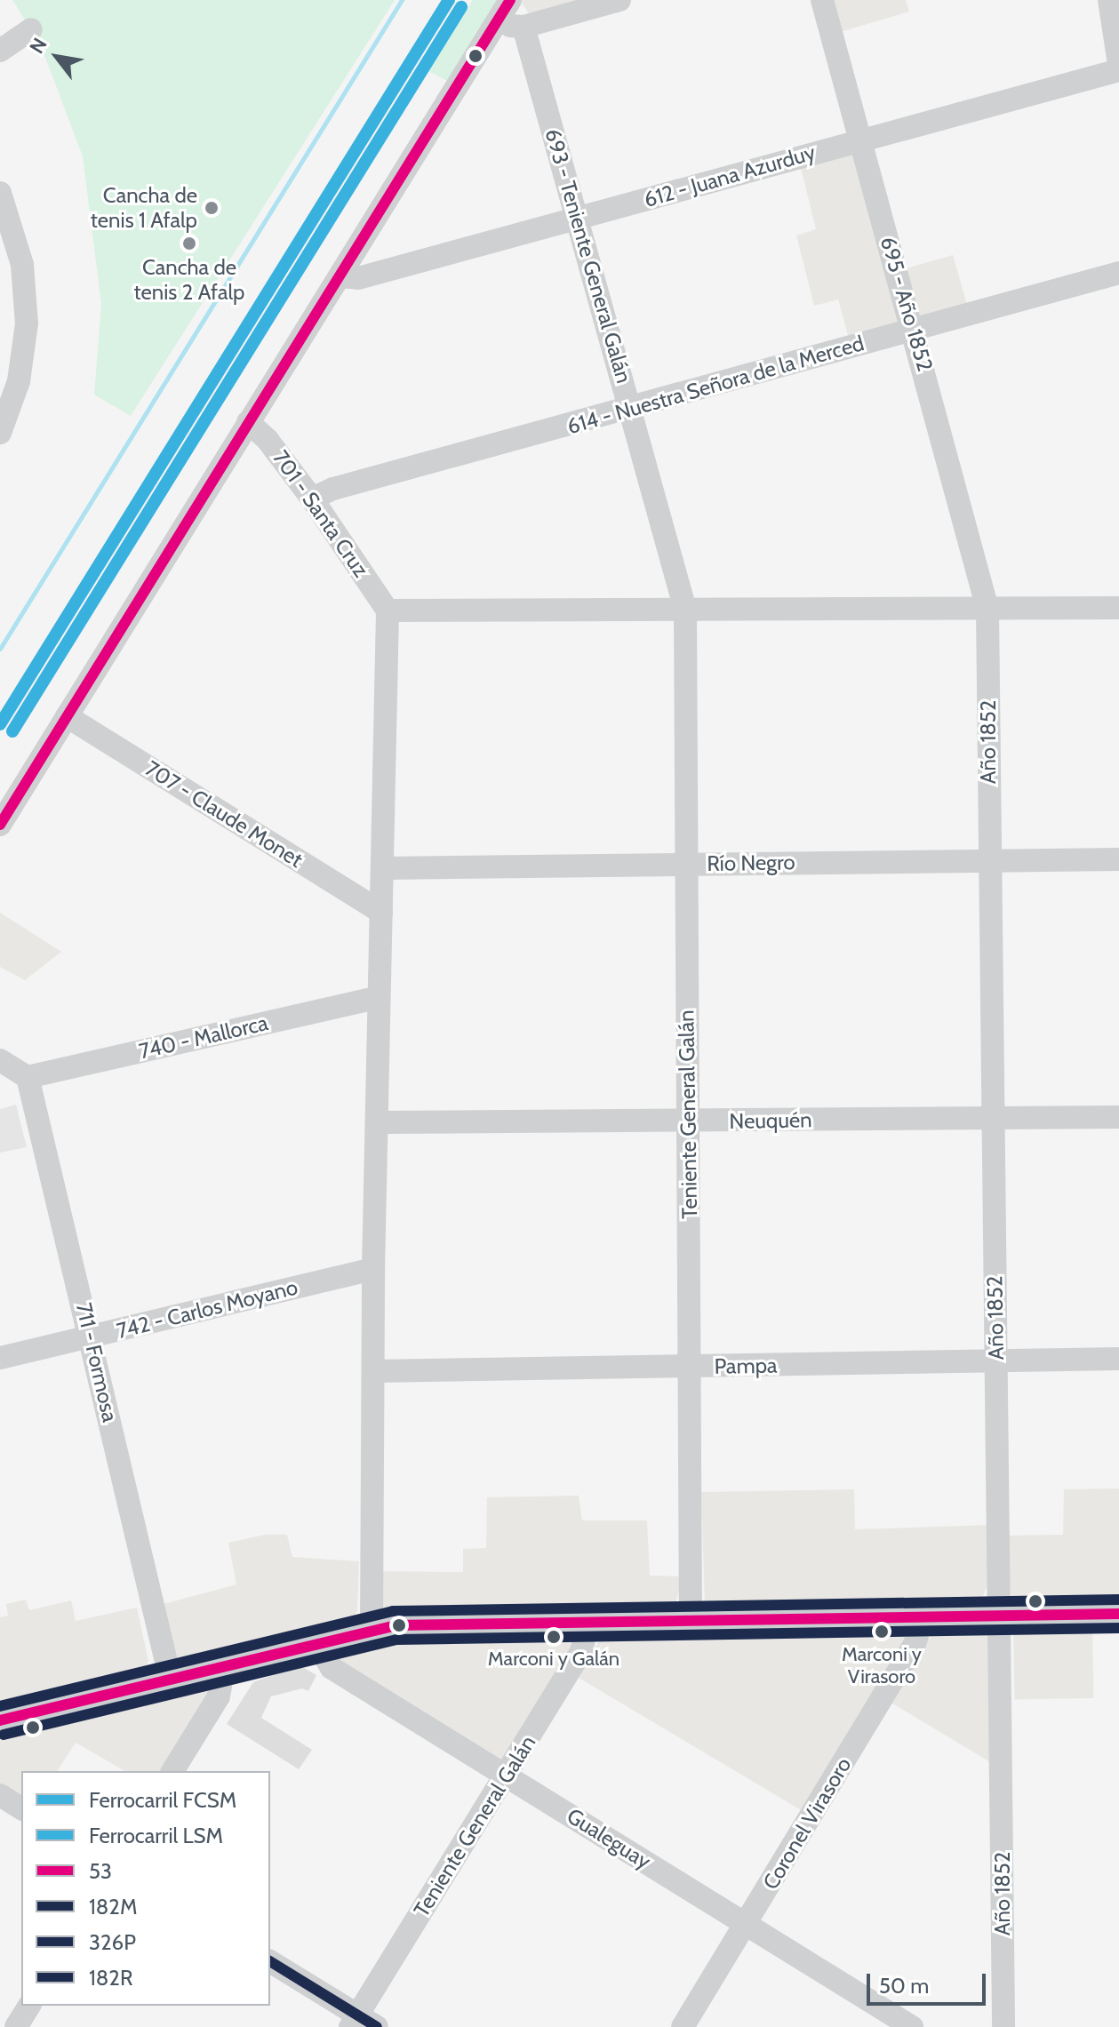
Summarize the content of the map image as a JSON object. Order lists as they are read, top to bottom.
{
  "streets": {
    "street": [
      "612 - Juana Azurduy",
      "693 - Teniente General Galán",
      "695 - Año 1852",
      "614 - Nuestra Señora de la Merced",
      "701 - Santa Cruz",
      "Año 1852",
      "707 - Claude Monet",
      "Río Negro",
      "740 - Mallorca",
      "Teniente General Galán",
      "Neuquén",
      "742 - Carlos Moyano",
      "711 - Formosa",
      "Pampa",
      "Coronel Virasoro",
      "Gualeguay"
    ]
  },
  "crossings": [
    ["612 - Juana Azurduy", "693 - Teniente General Galán"],
    ["612 - Juana Azurduy", "695 - Año 1852"],
    ["693 - Teniente General Galán", "614 - Nuestra Señora de la Merced"],
    ["693 - Teniente General Galán", "Teniente General Galán"],
    ["695 - Año 1852", "614 - Nuestra Señora de la Merced"],
    ["695 - Año 1852", "Año 1852"],
    ["614 - Nuestra Señora de la Merced", "701 - Santa Cruz"],
    ["Año 1852", "Río Negro"],
    ["Año 1852", "Neuquén"],
    ["Año 1852", "Pampa"],
    ["Río Negro", "Teniente General Galán"],
    ["740 - Mallorca", "711 - Formosa"],
    ["Teniente General Galán", "Neuquén"],
    ["Teniente General Galán", "Pampa"],
    ["Teniente General Galán", "Gualeguay"],
    ["742 - Carlos Moyano", "711 - Formosa"],
    ["Coronel Virasoro", "Gualeguay"]
  ],
  "places": [
    "Cancha de tenis 1 Afalp",
    "Cancha de tenis 2 Afalp",
    "Marconi y Virasoro",
    "Marconi y Galán"
  ],
  "lines": [
    "rail line FCSM",
    "transit line 53",
    "rail line LSM",
    "transit line 326P",
    "transit line 182M",
    "transit line 182R"
  ],
  "legend": [
    "Ferrocarril FCSM",
    "Ferrocarril LSM",
    "53",
    "182M",
    "326P",
    "182R"
  ],
  "scale_bar": "50 m",
  "north": "top left"
}
